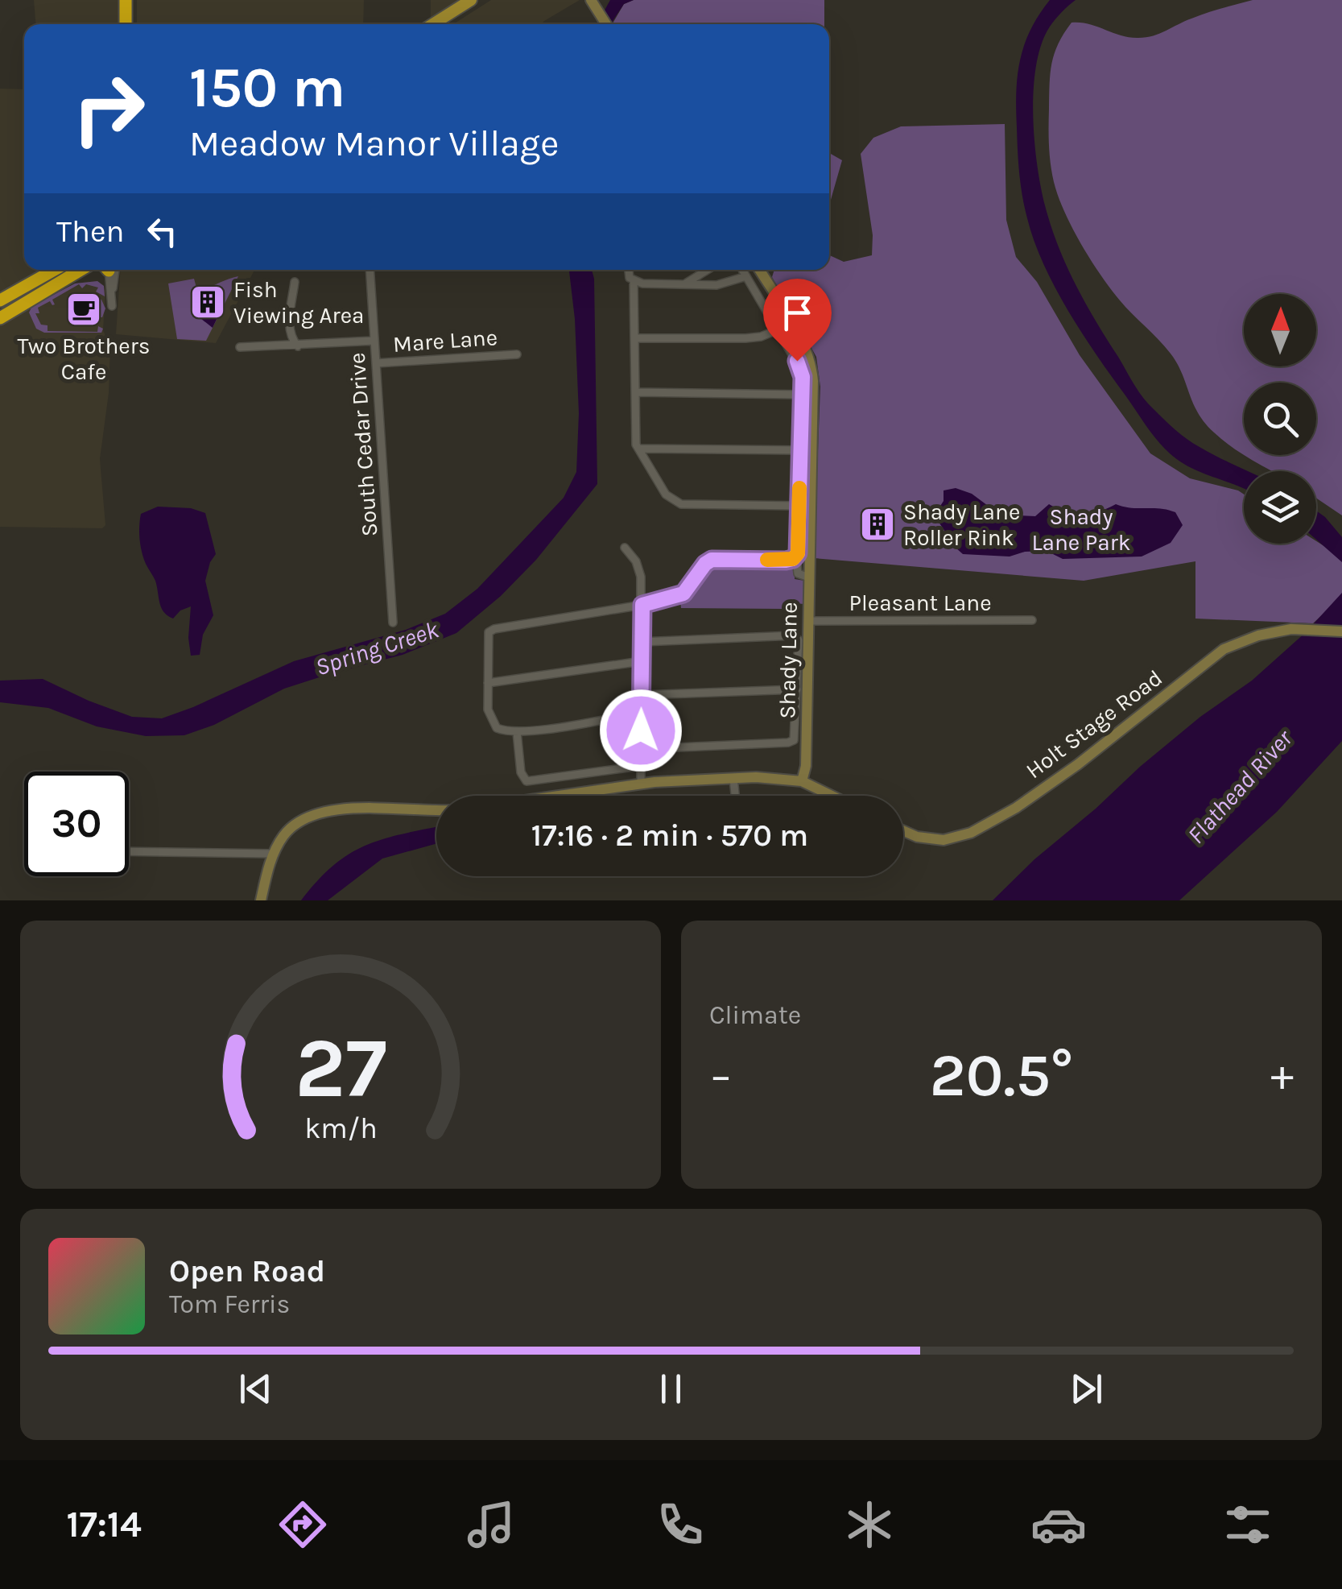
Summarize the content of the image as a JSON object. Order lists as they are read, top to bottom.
{
  "streets": {
    "main road": ["Shady Lane", "Holt Stage Road"],
    "street": ["Mare Lane", "South Cedar Drive", "Pleasant Lane"]
  },
  "crossings": [
    ["Mare Lane", "South Cedar Drive"],
    ["Pleasant Lane", "Shady Lane"]
  ],
  "water": ["Spring Creek", "Flathead River"],
  "parks": ["Shady Lane Park"],
  "places": {
    "building": ["Fish Viewing Area", "Shady Lane Roller Rink"],
    "cafe": ["Two Brothers Cafe"]
  },
  "north": "top",
  "page": {
    "turn": ["150 m", "Meadow Manor Village"],
    "then": "Then",
    "limit": "30",
    "trip": "17:16 · 2 min · 570 m",
    "tile": "Climate",
    "heat": ["−", "20.5°", "+"],
    "song": ["Open Road", "Tom Ferris"],
    "tabs": "17:14",
    "gauge": ["27", "km/h"]
  }
}
